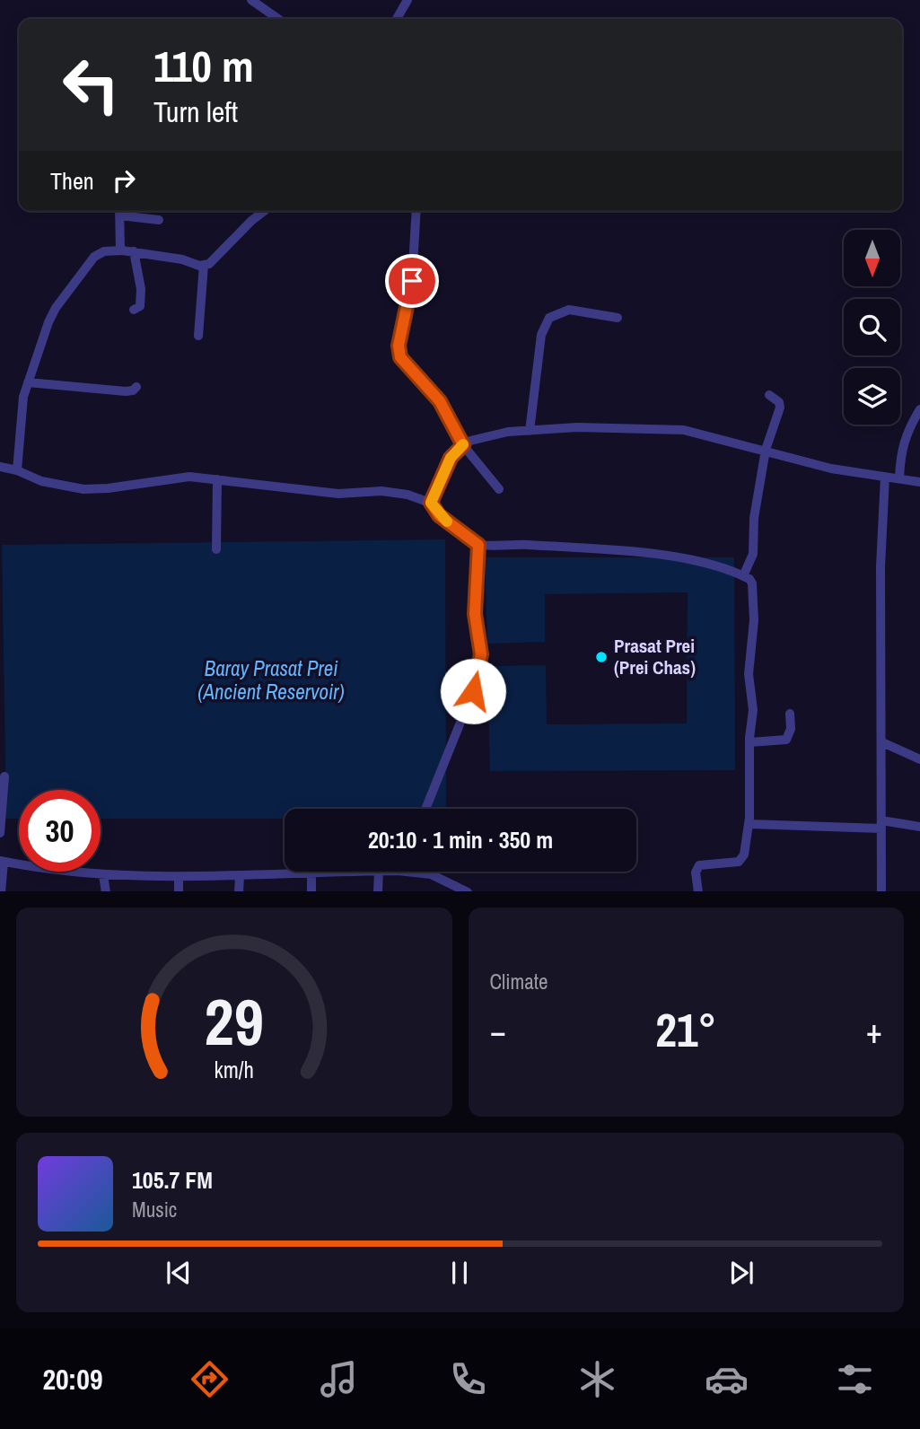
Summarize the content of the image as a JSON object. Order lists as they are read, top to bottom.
{
  "water": ["Baray Prasat Prei (Ancient Reservoir)"],
  "places": ["Prasat Prei (Prei Chas)"],
  "north": "bottom",
  "page": {
    "turn": ["110 m", "Turn left"],
    "then": "Then",
    "limit": "30",
    "trip": "20:10 · 1 min · 350 m",
    "tile": "Climate",
    "heat": ["−", "21°", "+"],
    "song": ["105.7 FM", "Music"],
    "tabs": "20:09",
    "gauge": ["29", "km/h"]
  }
}
